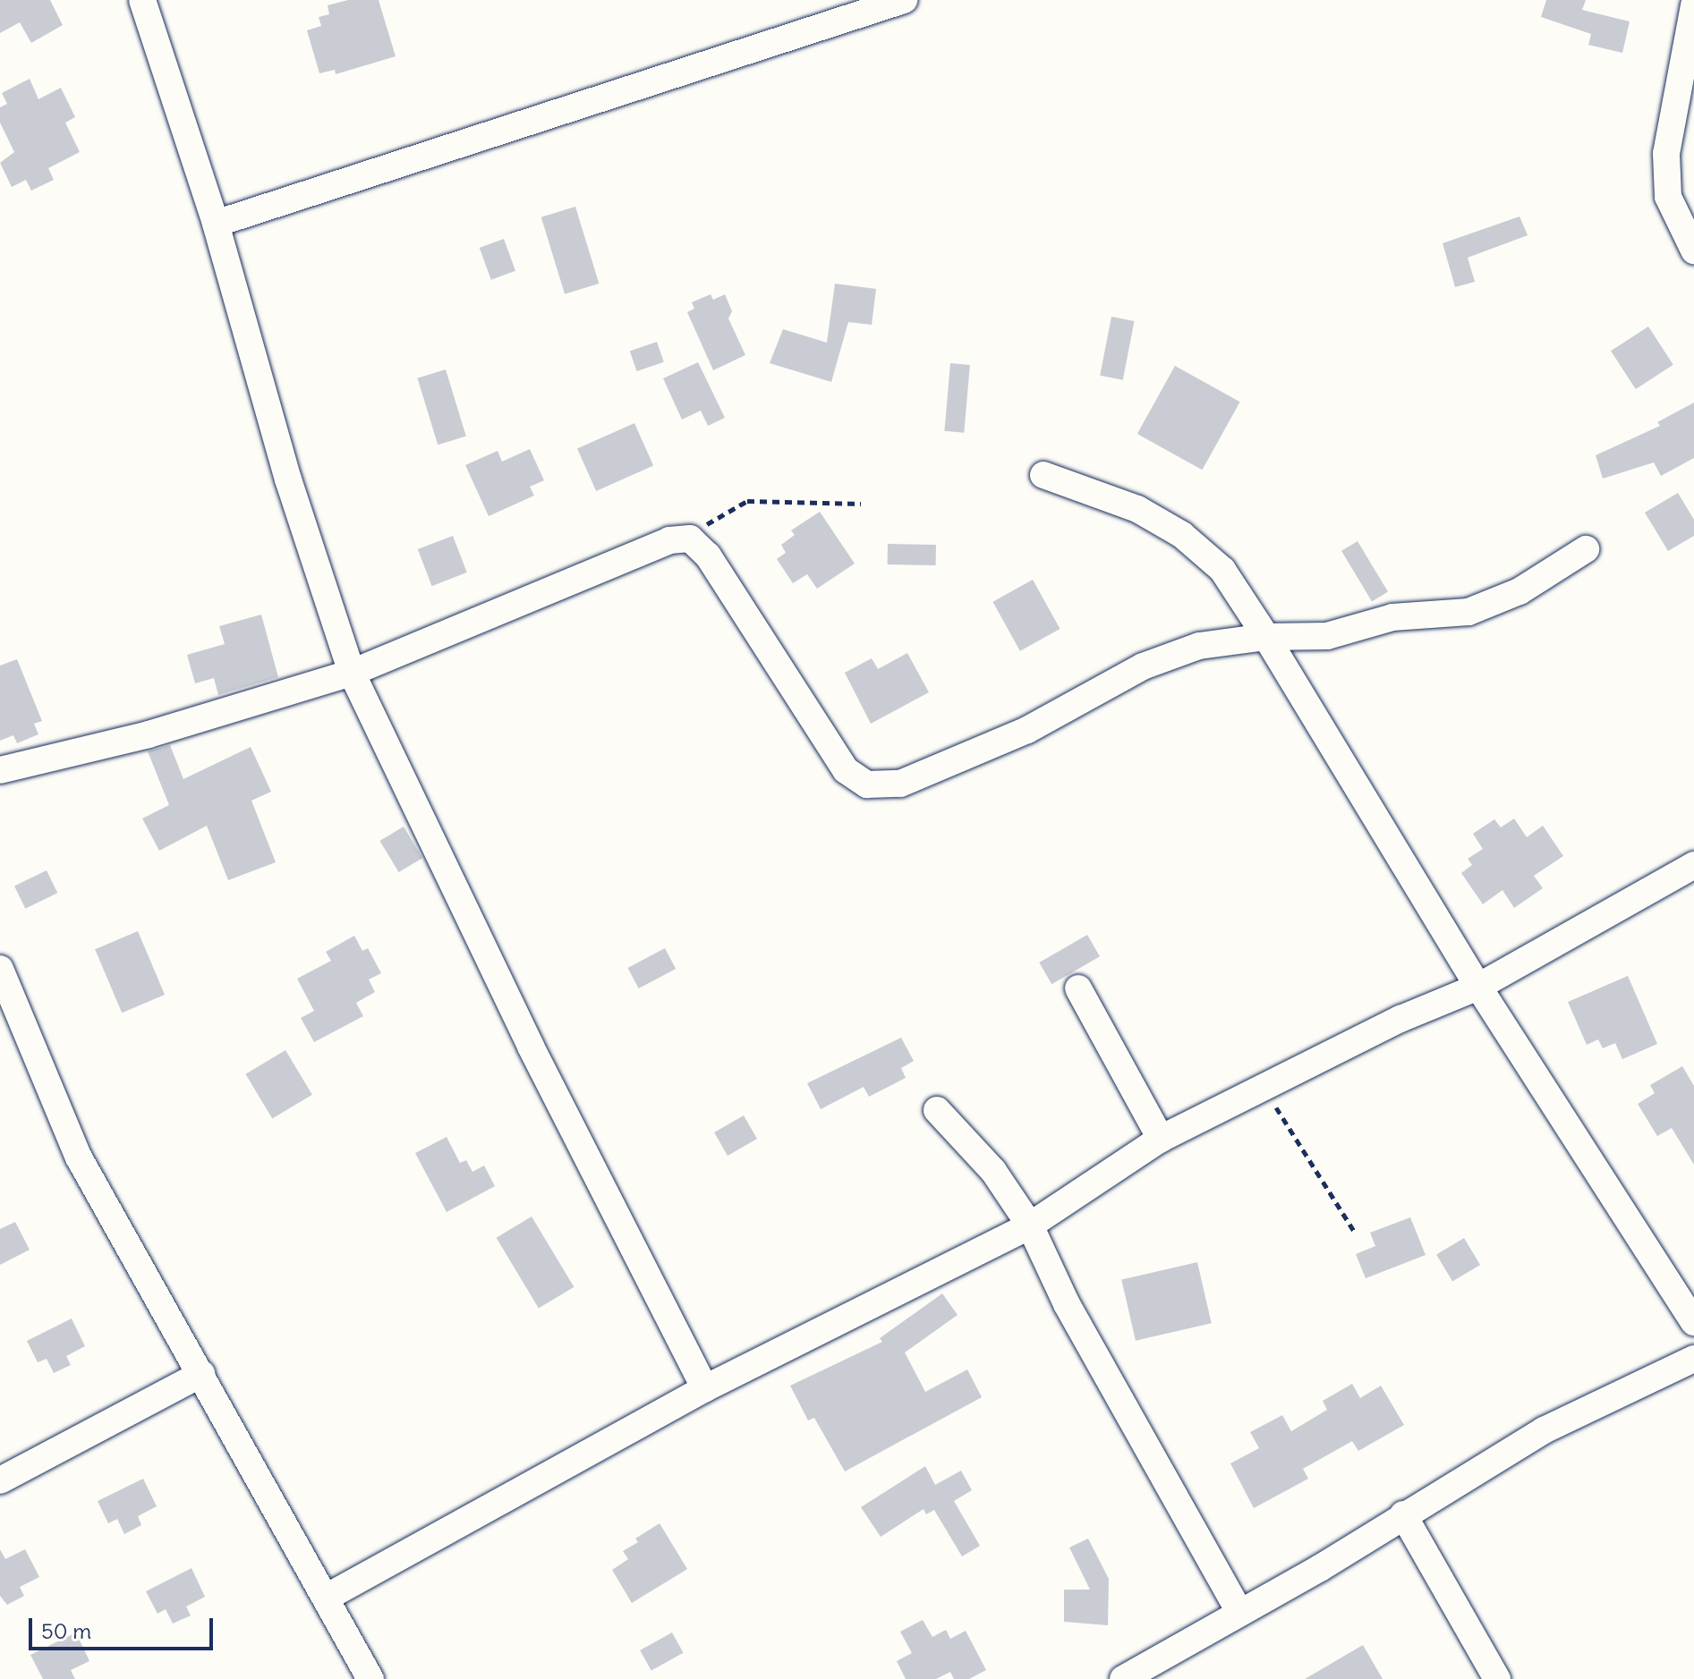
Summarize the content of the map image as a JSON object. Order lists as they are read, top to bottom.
{
  "scale_bar": "50 m"
}
